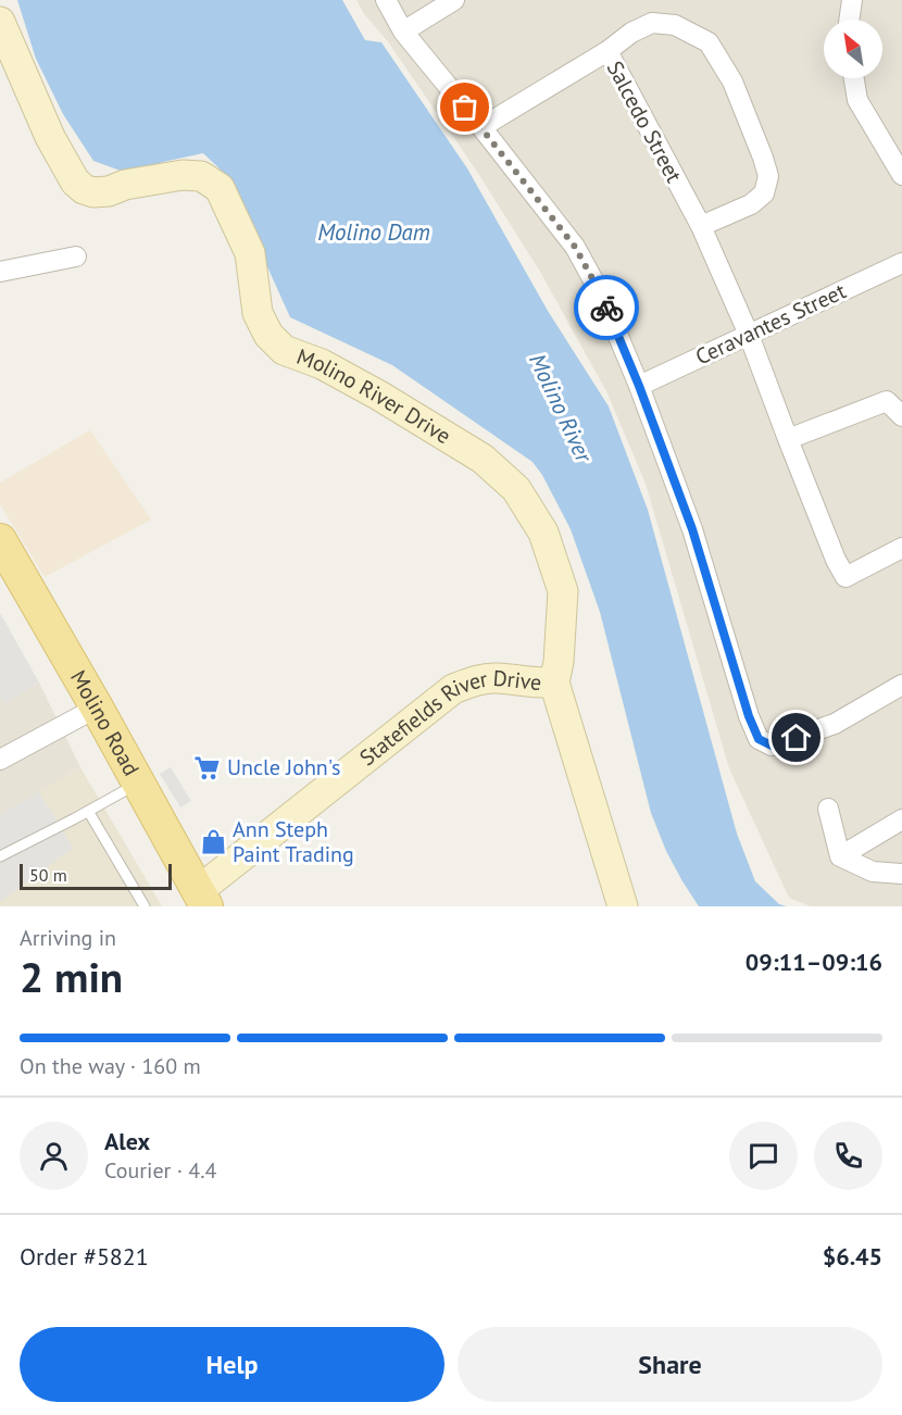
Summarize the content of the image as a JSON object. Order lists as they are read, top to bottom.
{
  "streets": {
    "main road": ["Molino Road"],
    "street": [
      "Salcedo Street",
      "Ceravantes Street",
      "Molino River Drive",
      "Statefields River Drive"
    ]
  },
  "crossings": [
    ["Salcedo Street", "Ceravantes Street"],
    ["Molino River Drive", "Statefields River Drive"],
    ["Molino Road", "Statefields River Drive"]
  ],
  "water": ["Molino Dam", "Molino River"],
  "places": {
    "supermarket": ["Uncle John's"],
    "shop": ["Ann Steph Paint Trading"]
  },
  "scale_bar": "50 m",
  "north": "top left",
  "page": {
    "scale": "50 m",
    "heading": ["2 min", "Arriving in", "09:11–09:16"],
    "panel": [
      "Alex",
      "Courier · 4.4",
      "Order #5821",
      "$6.45"
    ],
    "bar": "On the way · 160 m",
    "buttons": ["Help", "Share"]
  }
}
